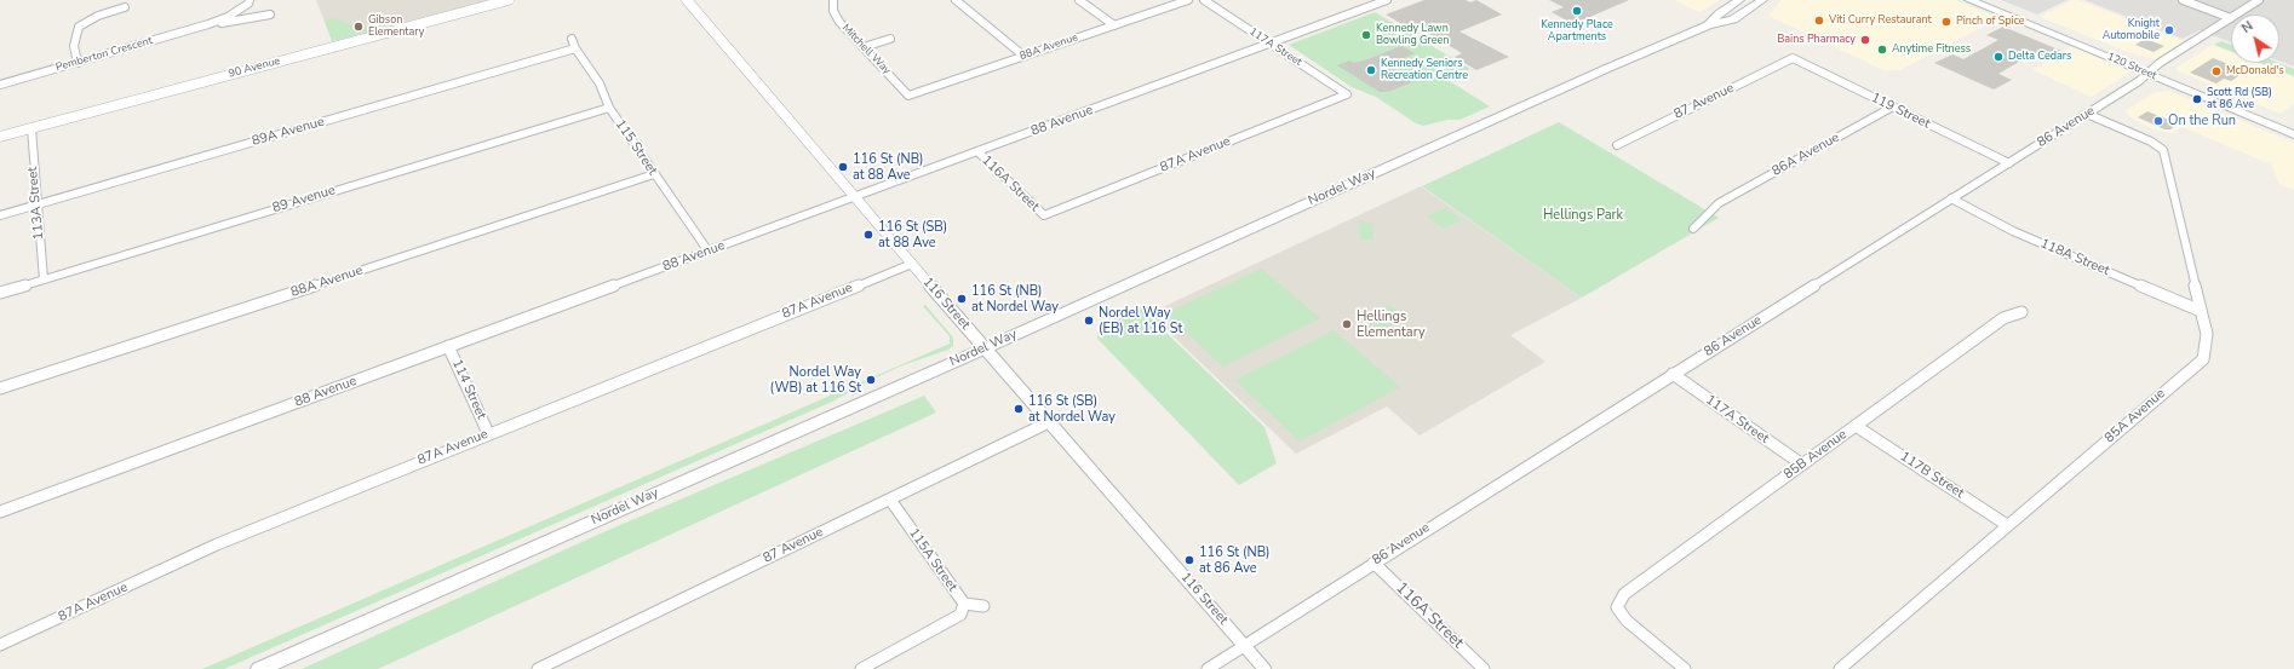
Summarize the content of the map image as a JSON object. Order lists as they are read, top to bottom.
{
  "streets": {
    "main road": ["120 Street", "Nordel Way"],
    "street": [
      "88A Avenue",
      "117A Street",
      "Mitchell Way",
      "Pemberton Crescent",
      "90 Avenue",
      "87 Avenue",
      "119 Street",
      "88 Avenue",
      "86 Avenue",
      "89A Avenue",
      "115 Street",
      "87A Avenue",
      "86A Avenue",
      "116A Street",
      "89 Avenue",
      "113A Street",
      "118A Street",
      "116 Street",
      "114 Street",
      "85A Avenue",
      "85B Avenue",
      "117B Street",
      "115A Street"
    ]
  },
  "crossings": [
    ["88A Avenue", "Mitchell Way"],
    ["88A Avenue", "115 Street"],
    ["117A Street", "88 Avenue"],
    ["117A Street", "86 Avenue"],
    ["117A Street", "87A Avenue"],
    ["117A Street", "85B Avenue"],
    ["120 Street", "86 Avenue"],
    ["90 Avenue", "113A Street"],
    ["87 Avenue", "119 Street"],
    ["87 Avenue", "116 Street"],
    ["87 Avenue", "115A Street"],
    ["119 Street", "86 Avenue"],
    ["119 Street", "86A Avenue"],
    ["88 Avenue", "115 Street"],
    ["88 Avenue", "116A Street"],
    ["88 Avenue", "116 Street"],
    ["88 Avenue", "114 Street"],
    ["86 Avenue", "116A Street"],
    ["86 Avenue", "118A Street"],
    ["86 Avenue", "116 Street"],
    ["86 Avenue", "85A Avenue"],
    ["89A Avenue", "115 Street"],
    ["89A Avenue", "113A Street"],
    ["115 Street", "89 Avenue"],
    ["87A Avenue", "116A Street"],
    ["87A Avenue", "116 Street"],
    ["87A Avenue", "114 Street"],
    ["Nordel Way", "116 Street"],
    ["89 Avenue", "113A Street"],
    ["118A Street", "85A Avenue"],
    ["85A Avenue", "117B Street"],
    ["85B Avenue", "117B Street"]
  ],
  "parks": ["Hellings Park"],
  "places": [
    "Kennedy Place Apartments",
    "Viti Curry Restaurant",
    "Pinch of Spice",
    "Gibson Elementary",
    "Knight Automobile",
    "Kennedy Lawn Bowling Green",
    "Bains Pharmacy",
    "Anytime Fitness",
    "Delta Cedars",
    "Kennedy Seniors Recreation Centre",
    "McDonald's",
    "Scott Rd (SB) at 86 Ave",
    "On the Run",
    "116 St (NB) at 88 Ave",
    "116 St (SB) at 88 Ave",
    "116 St (NB) at Nordel Way",
    "Nordel Way (EB) at 116 St",
    "Hellings Elementary",
    "Nordel Way (WB) at 116 St",
    "116 St (SB) at Nordel Way",
    "116 St (NB) at 86 Ave"
  ],
  "north": "top left"
}
